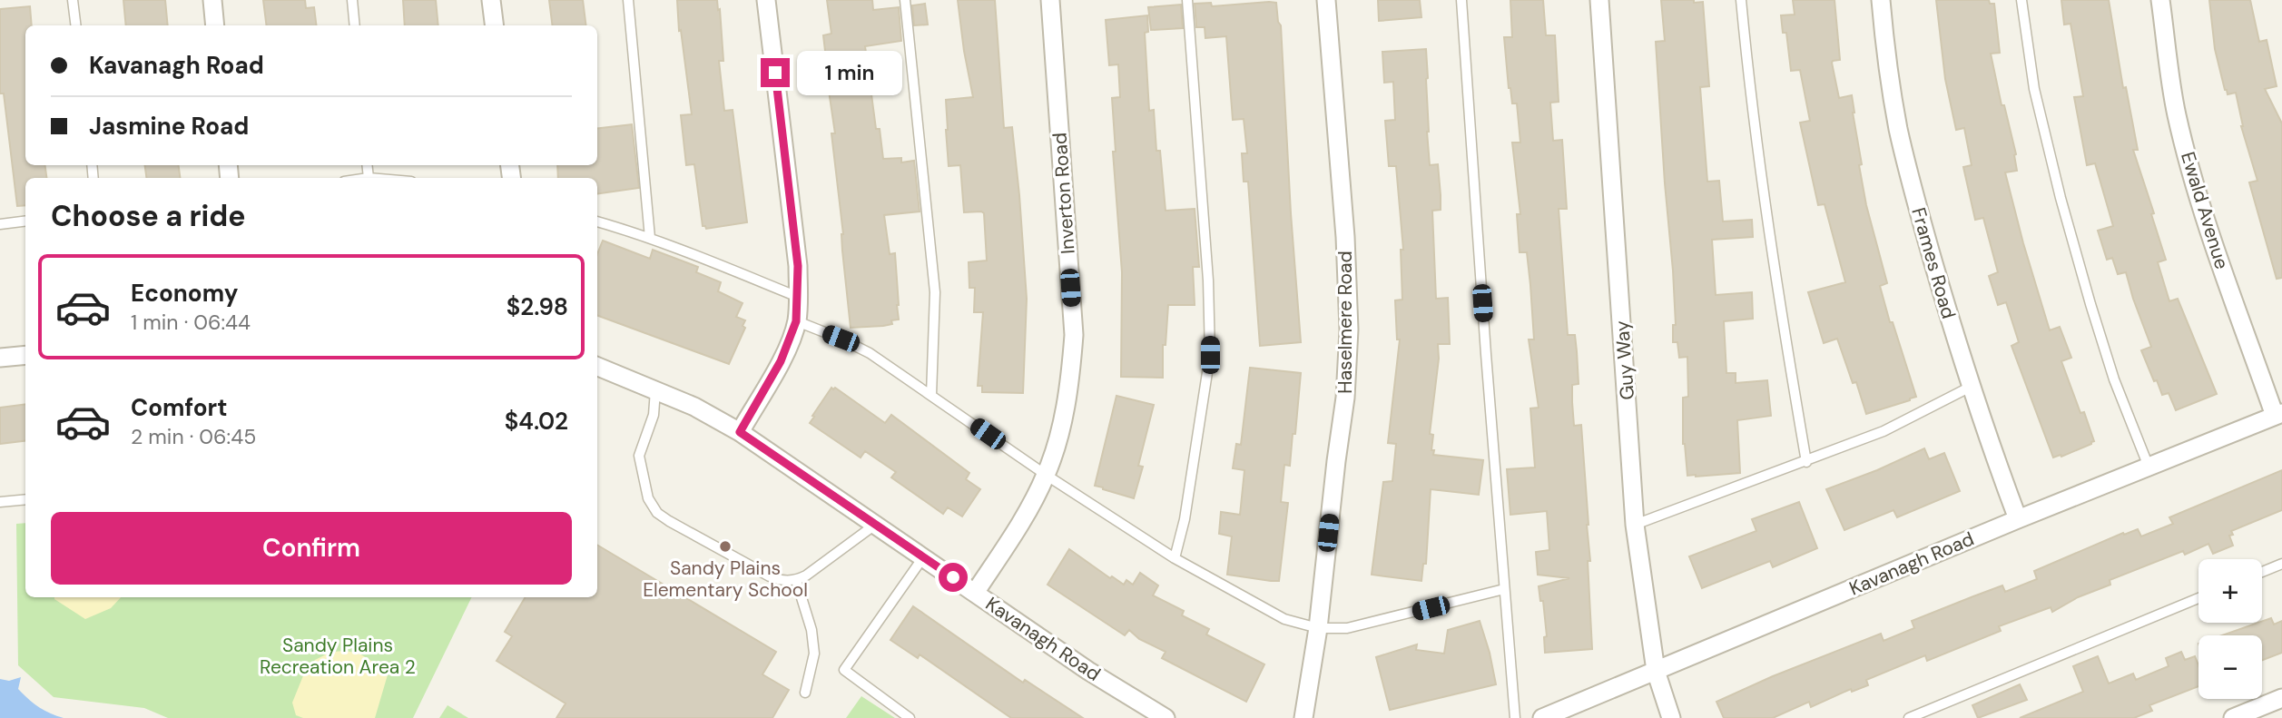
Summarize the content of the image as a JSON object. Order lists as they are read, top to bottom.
{
  "streets": {
    "street": [
      "Inverton Road",
      "Ewald Avenue",
      "Frames Road",
      "Haselmere Road",
      "Guy Way",
      "Kavanagh Road"
    ]
  },
  "crossings": [
    ["Inverton Road", "Kavanagh Road"],
    ["Ewald Avenue", "Kavanagh Road"],
    ["Frames Road", "Kavanagh Road"],
    ["Guy Way", "Kavanagh Road"]
  ],
  "parks": ["Sandy Plains Recreation Area 2"],
  "places": ["Sandy Plains Elementary School"],
  "page": {
    "banner": ["Kavanagh Road", "Jasmine Road"],
    "bubble": "1 min",
    "heading": "Choose a ride",
    "list": [
      {
        "name": "Economy",
        "note": "1 min · 06:44",
        "value": "$2.98"
      },
      {
        "name": "Comfort",
        "note": "2 min · 06:45",
        "value": "$4.02"
      }
    ],
    "buttons": "Confirm",
    "map_buttons": ["+", "−"]
  }
}
